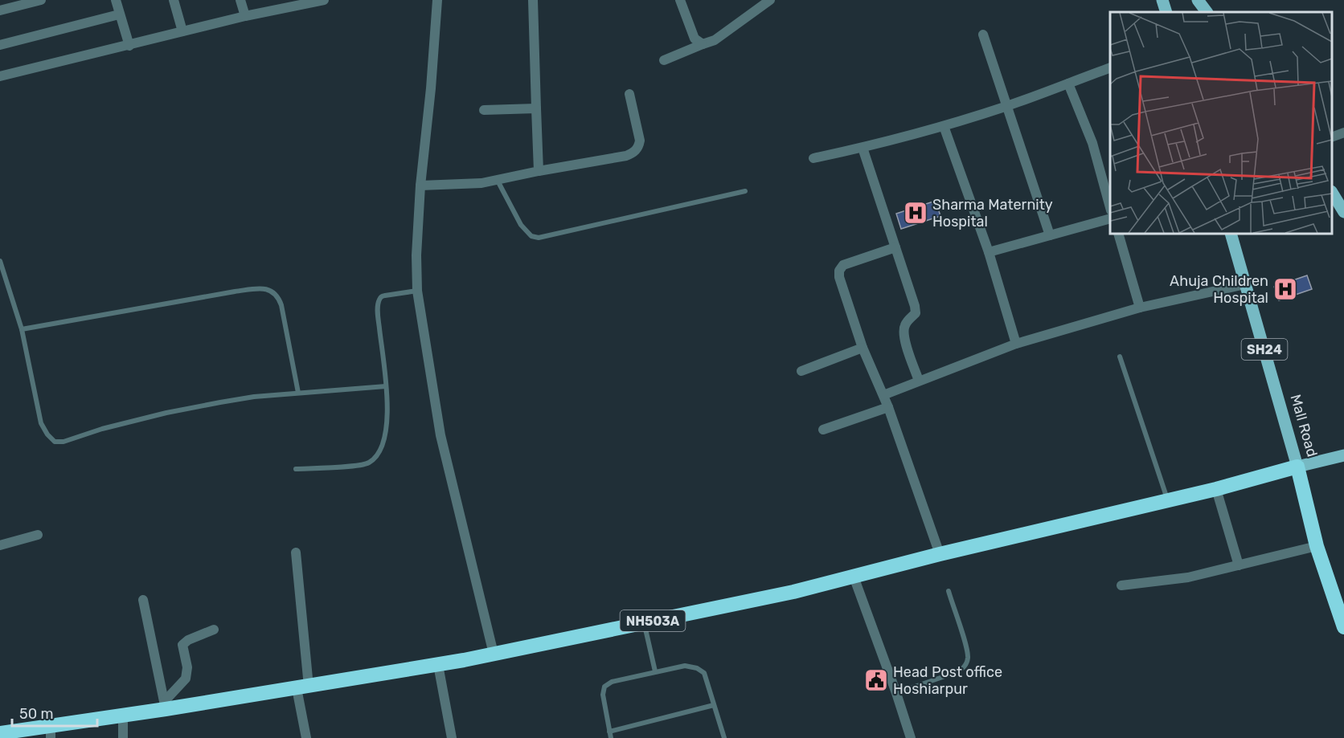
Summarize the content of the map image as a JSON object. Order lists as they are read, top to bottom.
{
  "streets": {
    "highway": ["Mall Road", "NH503A"],
    "main road": ["SH24"]
  },
  "crossings": [
    ["Mall Road", "NH503A"]
  ],
  "places": {
    "hospital": ["Sharma Maternity Hospital", "Ahuja Children Hospital"],
    "public building": ["Head Post office Hoshiarpur"]
  },
  "scale_bar": "50 m"
}
